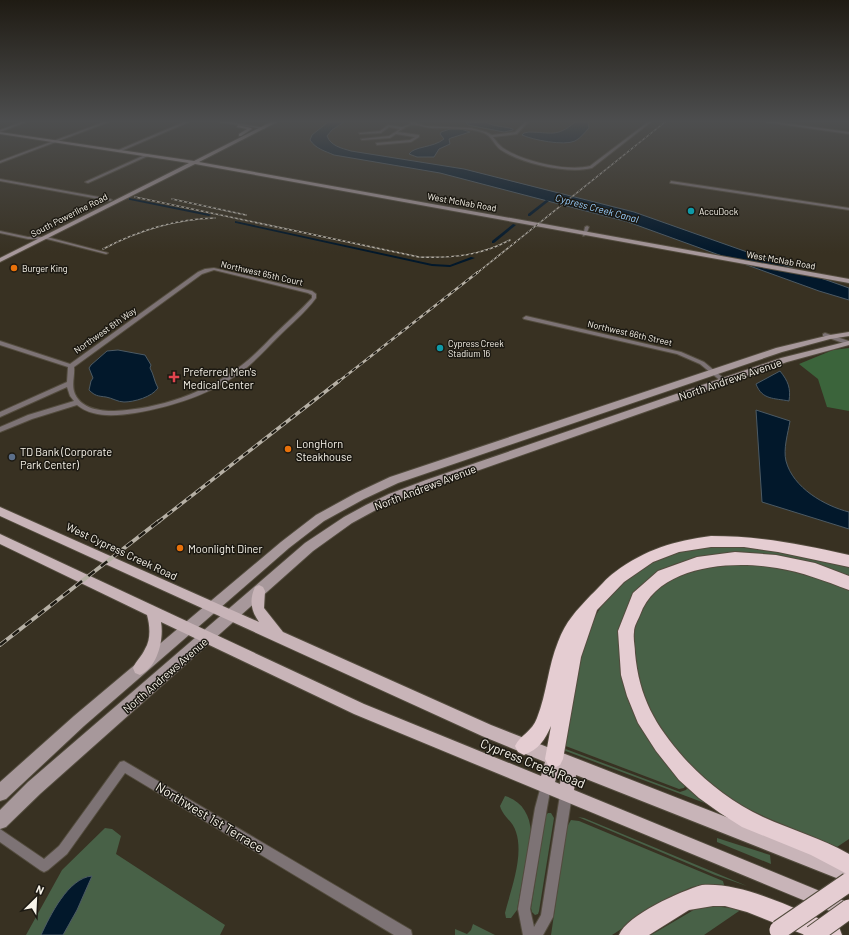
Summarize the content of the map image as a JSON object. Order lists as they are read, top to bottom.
{
  "streets": {
    "main road": [
      "West McNab Road",
      "South Powerline Road",
      "North Andrews Avenue",
      "West Cypress Creek Road",
      "Cypress Creek Road"
    ],
    "street": [
      "Northwest 65th Court",
      "Northwest 6th Way",
      "Northwest 66th Street",
      "Northwest 1st Terrace"
    ]
  },
  "crossings": [
    ["Northwest 65th Court", "Northwest 6th Way"],
    ["Northwest 66th Street", "North Andrews Avenue"],
    ["North Andrews Avenue", "West Cypress Creek Road"],
    ["North Andrews Avenue", "Cypress Creek Road"],
    ["West Cypress Creek Road", "Cypress Creek Road"]
  ],
  "water": ["Cypress Creek Canal"],
  "places": {
    "other": [
      "AccuDock",
      "Burger King",
      "Cypress Creek Stadium 16",
      "LongHorn Steakhouse",
      "TD Bank (Corporate Park Center)",
      "Moonlight Diner"
    ],
    "health": ["Preferred Men's Medical Center"]
  },
  "north": "top right"
}
